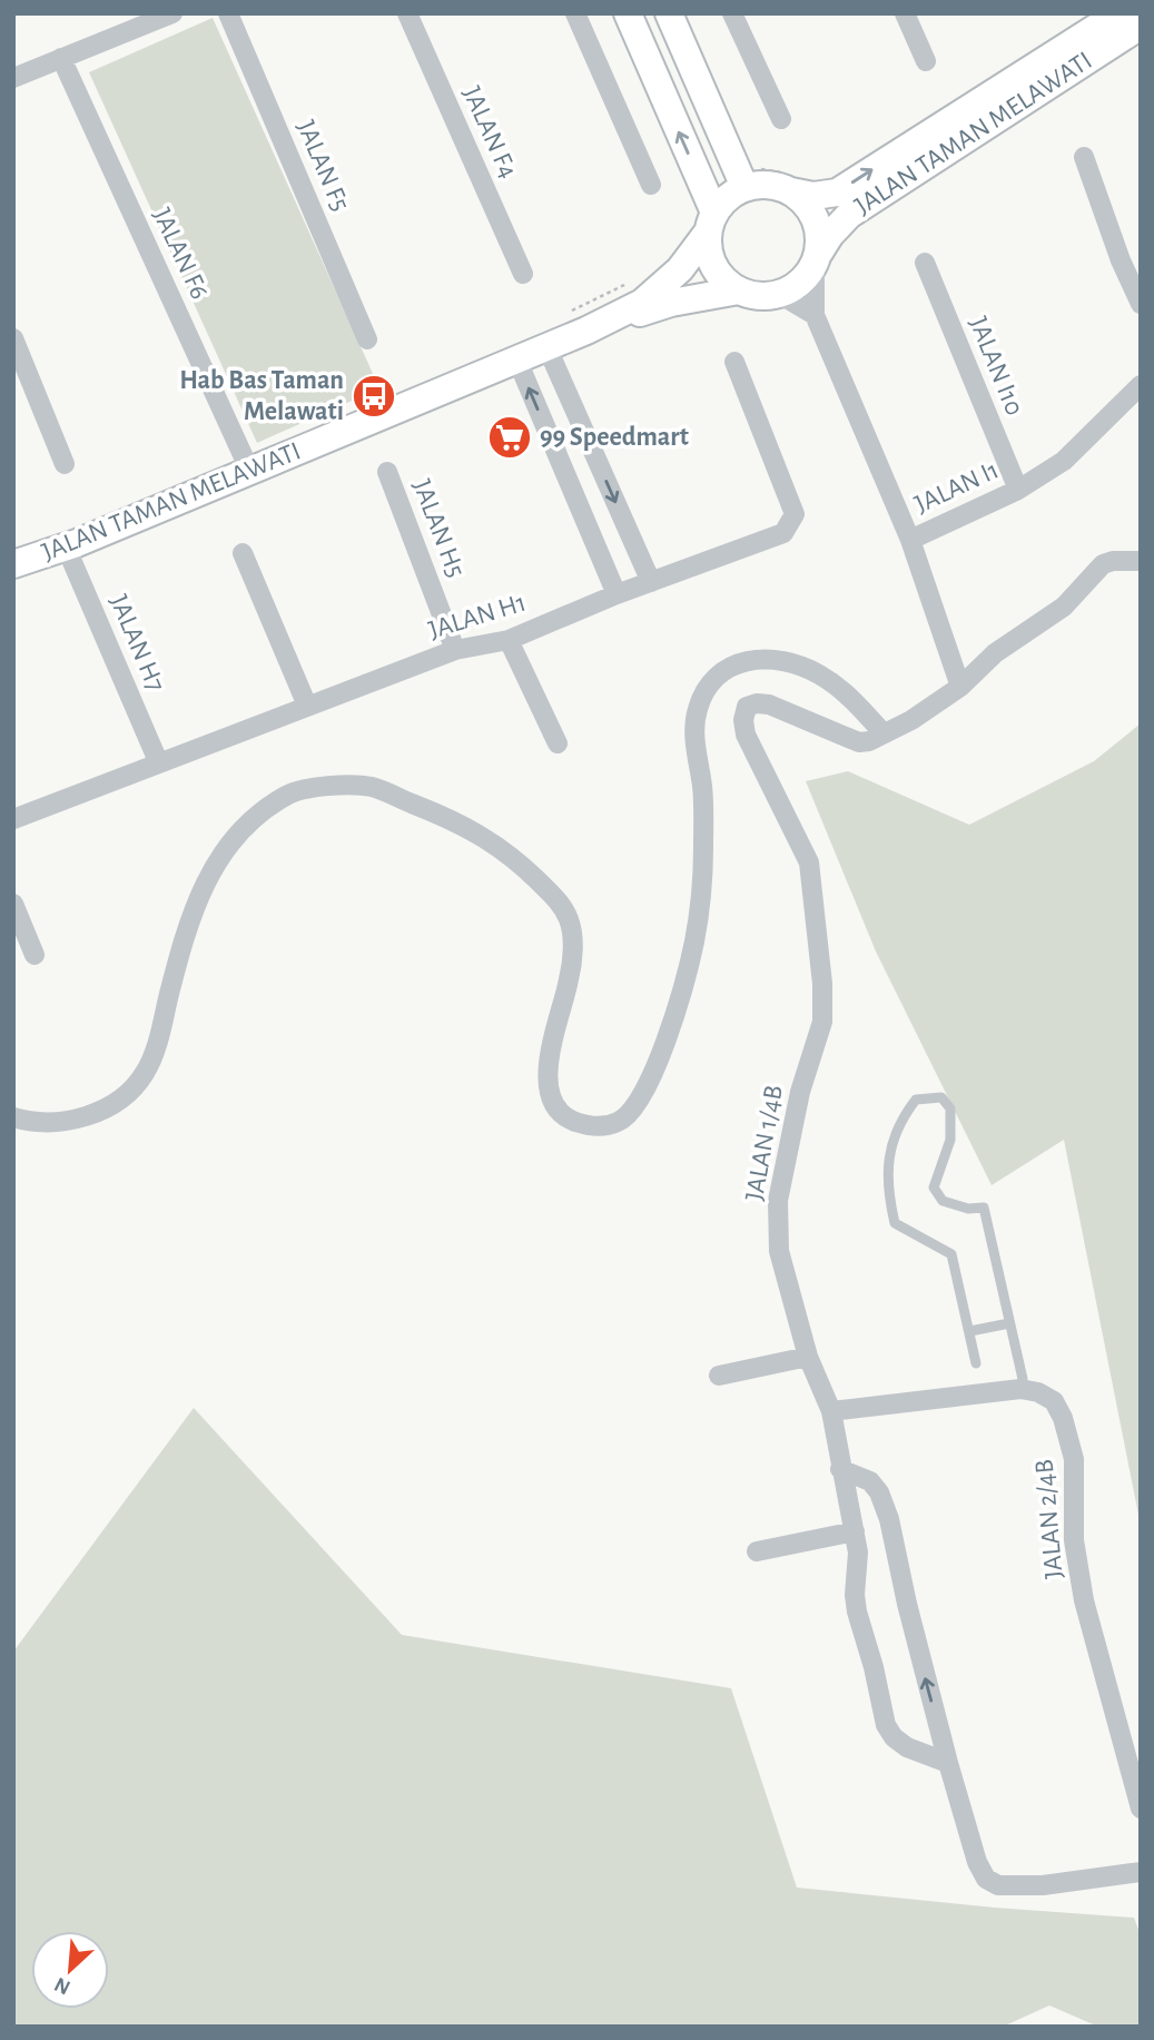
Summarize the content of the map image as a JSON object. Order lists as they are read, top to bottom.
{
  "streets": {
    "main road": ["JALAN TAMAN MELAWATI"],
    "street": [
      "JALAN F4",
      "JALAN F5",
      "JALAN F6",
      "JALAN I10",
      "JALAN I1",
      "JALAN H5",
      "JALAN H1",
      "JALAN H7",
      "JALAN 1/4B",
      "JALAN 2/4B"
    ]
  },
  "crossings": [
    ["JALAN TAMAN MELAWATI", "JALAN F6"],
    ["JALAN TAMAN MELAWATI", "JALAN I1"],
    ["JALAN TAMAN MELAWATI", "JALAN H7"],
    ["JALAN I10", "JALAN I1"],
    ["JALAN H5", "JALAN H1"],
    ["JALAN H1", "JALAN H7"]
  ],
  "places": {
    "bus stop": ["Hab Bas Taman Melawati"],
    "supermarket": ["99 Speedmart"]
  },
  "north": "bottom left"
}
